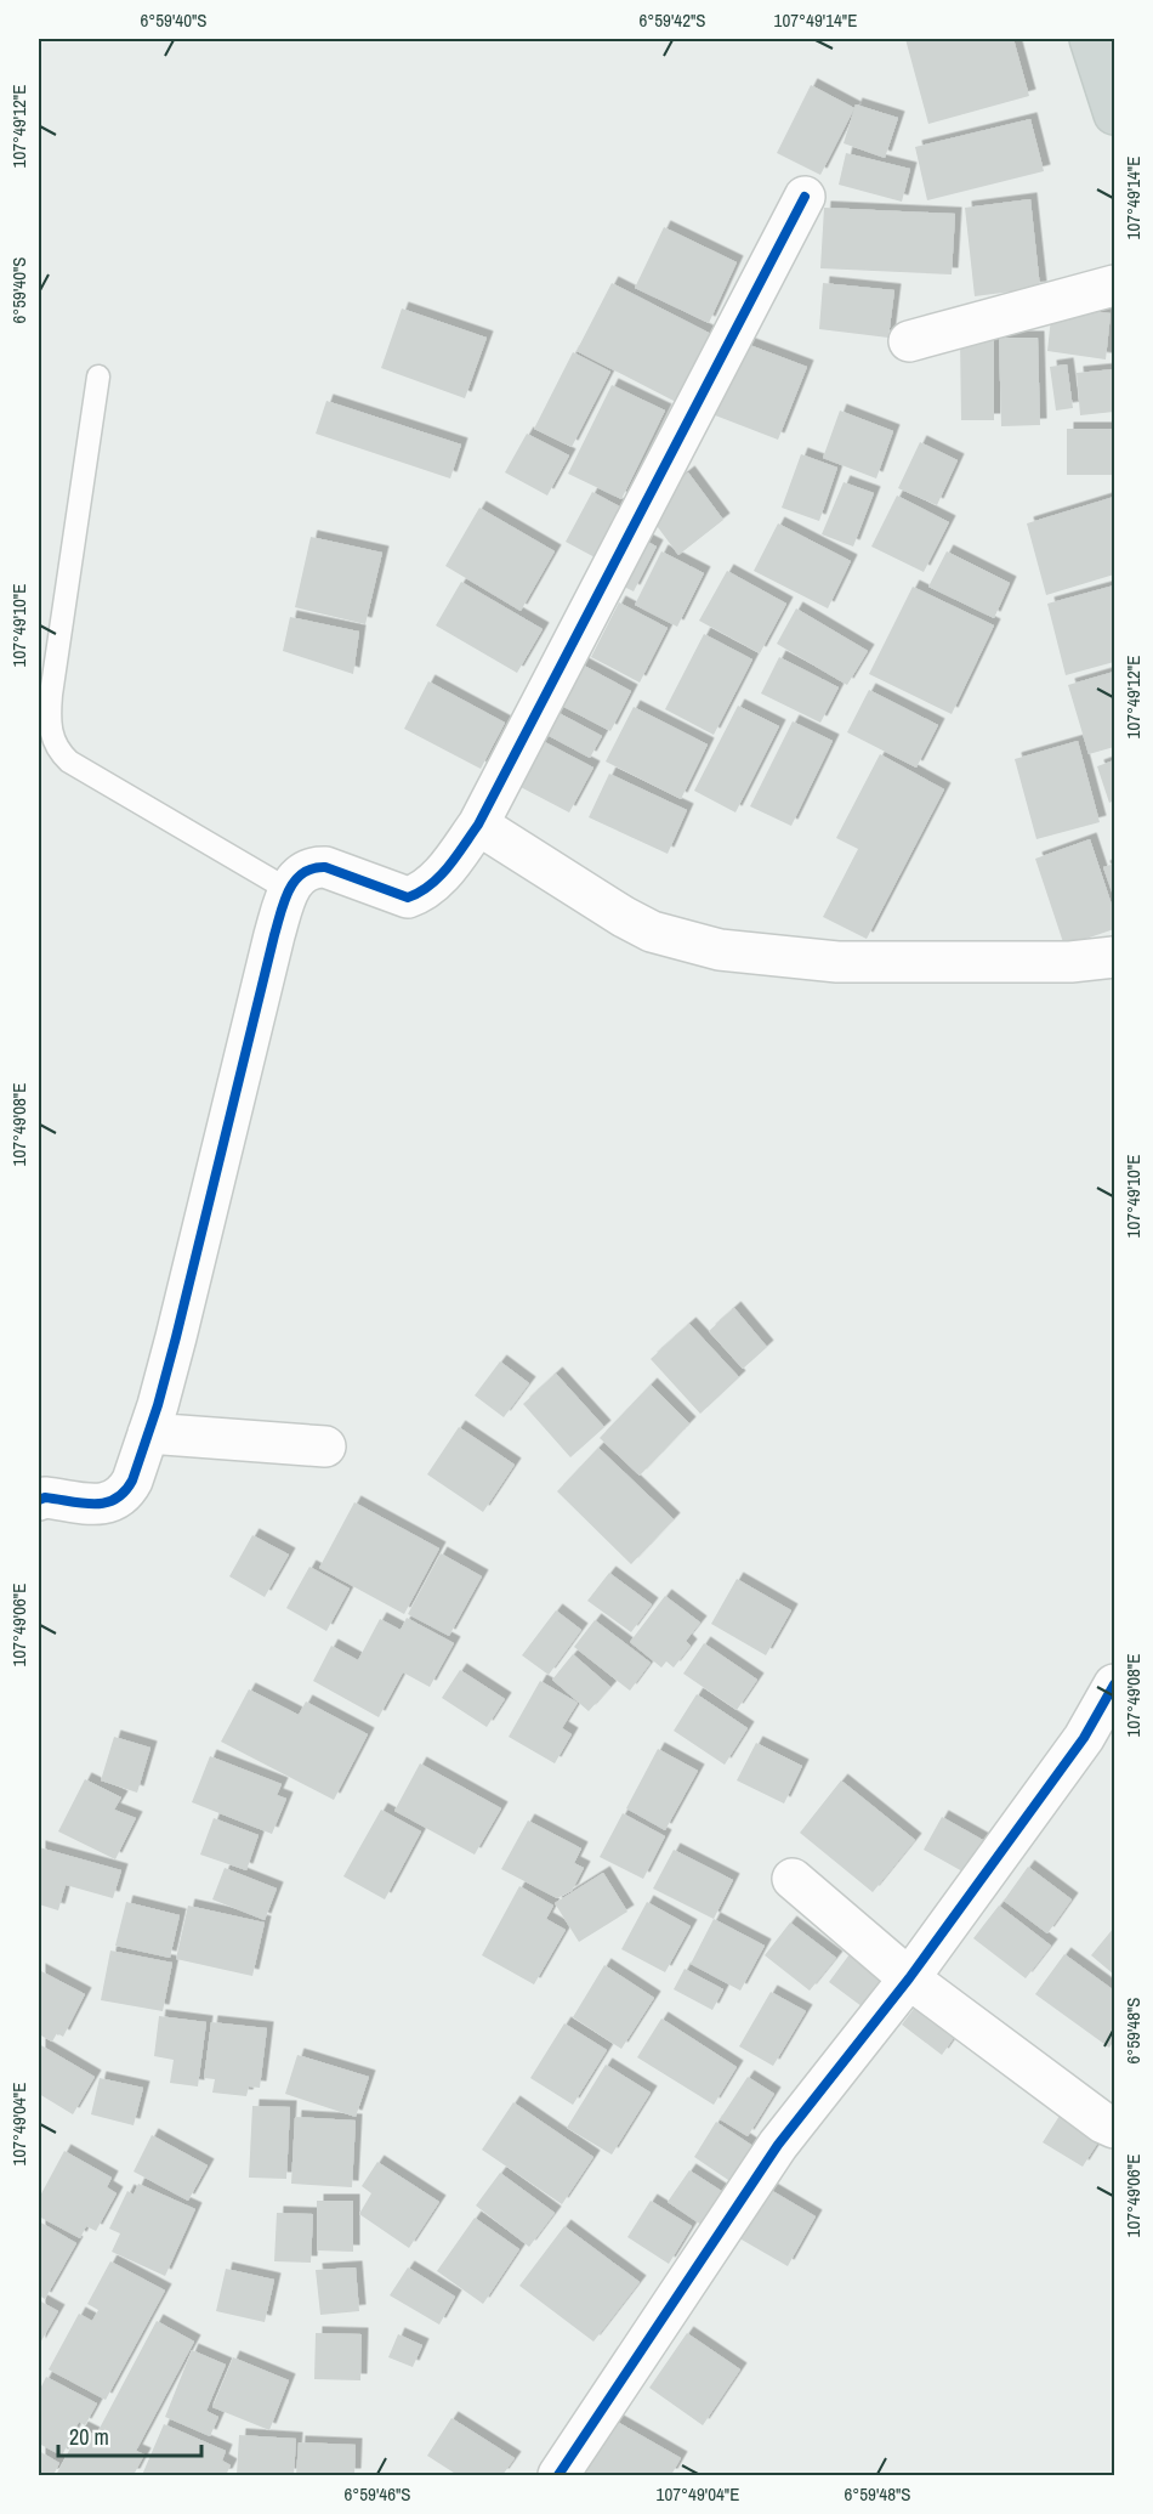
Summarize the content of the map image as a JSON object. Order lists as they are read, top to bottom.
{
  "scale_bar": "20 m",
  "coordinates": [
    "6°59'40\"S",
    "6°59'42\"S",
    "107°49'14\"E",
    "107°49'12\"E",
    "107°49'10\"E",
    "107°49'08\"E",
    "107°49'06\"E",
    "6°59'48\"S",
    "107°49'04\"E",
    "6°59'46\"S"
  ]
}
